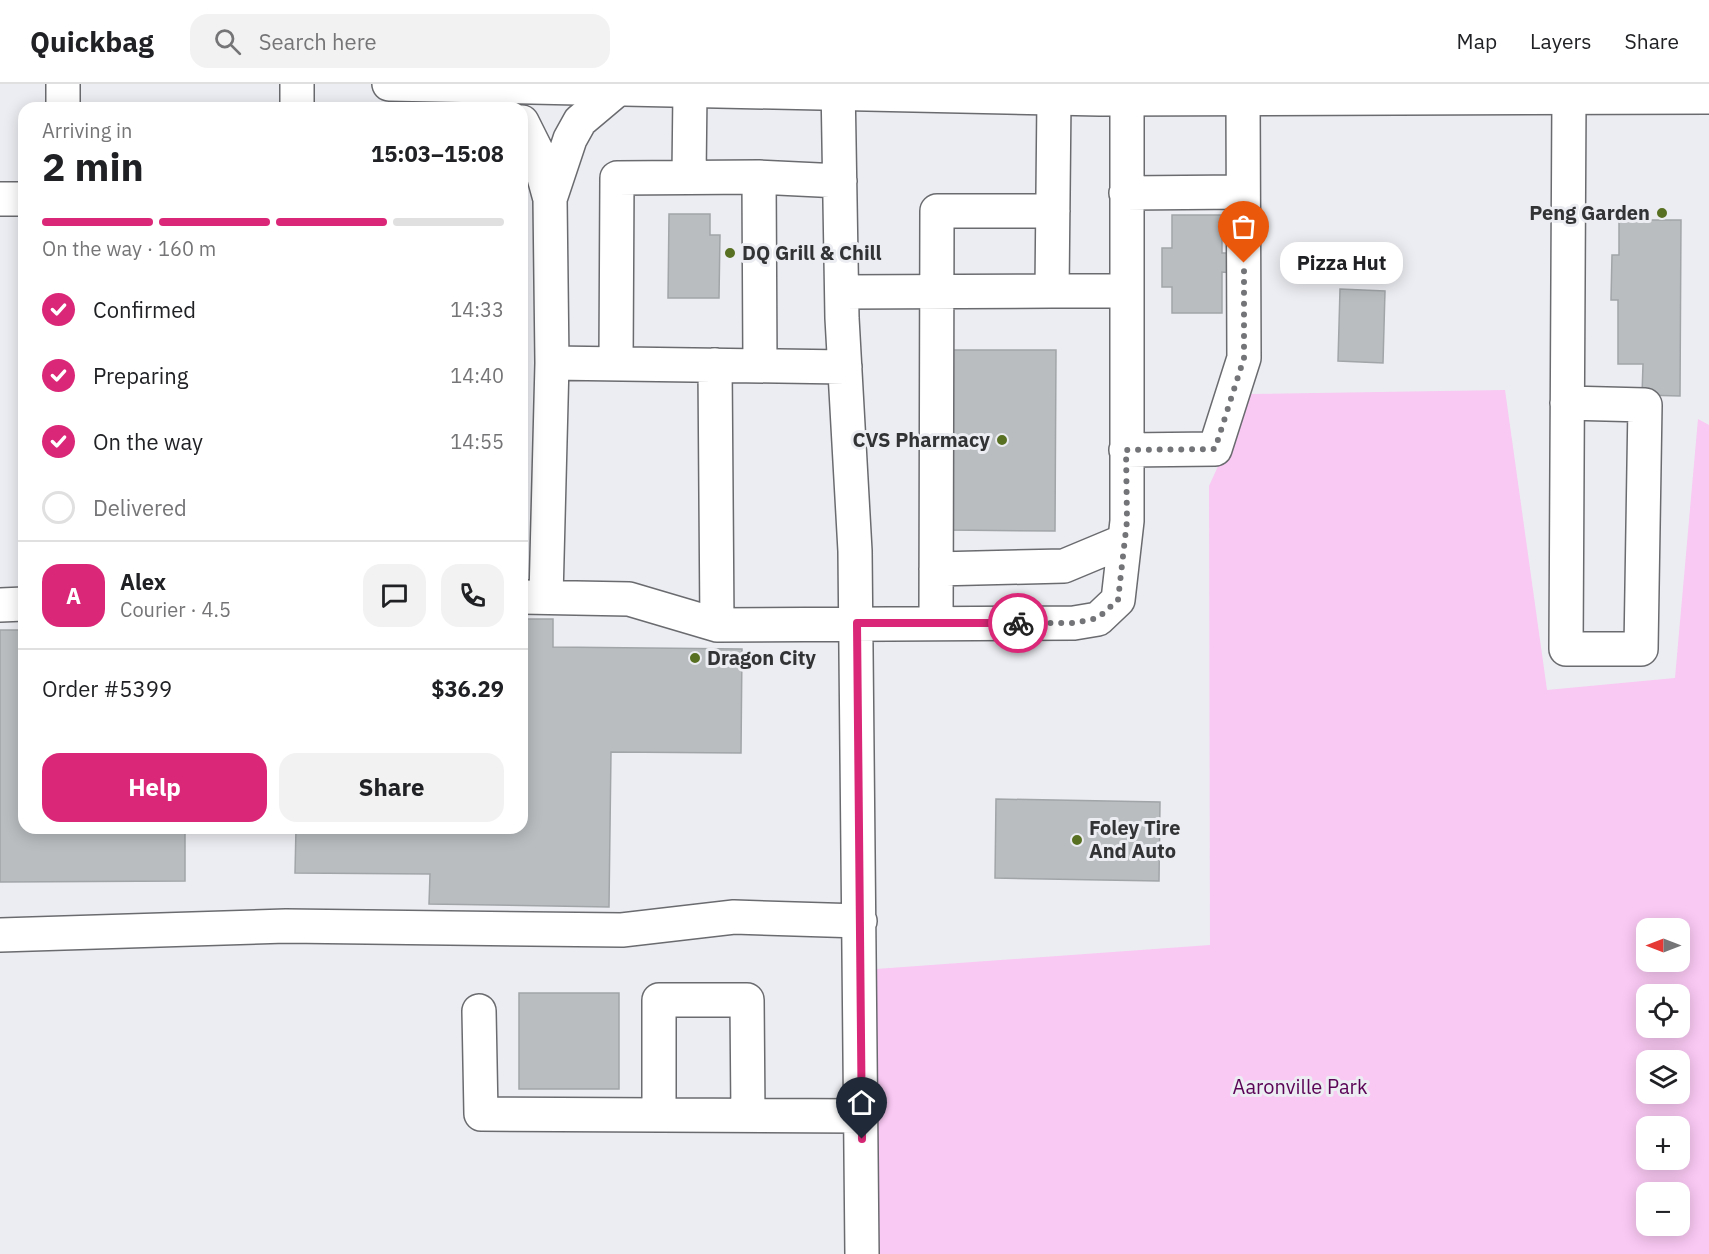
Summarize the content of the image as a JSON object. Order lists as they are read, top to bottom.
{
  "parks": ["Aaronville Park"],
  "places": [
    "Peng Garden",
    "DQ Grill & Chill",
    "Pizza Hut",
    "CVS Pharmacy",
    "Dragon City",
    "Foley Tire And Auto"
  ],
  "north": "left",
  "page": {
    "header": "Quickbag",
    "search": "Search here",
    "nav": ["Map", "Layers", "Share"],
    "heading": ["2 min", "Arriving in", "15:03–15:08"],
    "panel": [
      "Alex",
      "Courier · 4.5",
      "Order #5399",
      "$36.29"
    ],
    "bar": "On the way · 160 m",
    "bubble": "Pizza Hut",
    "list": [
      ["Confirmed", "14:33"],
      ["Preparing", "14:40"],
      ["On the way", "14:55"],
      "Delivered"
    ],
    "round": "A",
    "buttons": ["Help", "Share"],
    "map_buttons": ["+", "−"]
  }
}
